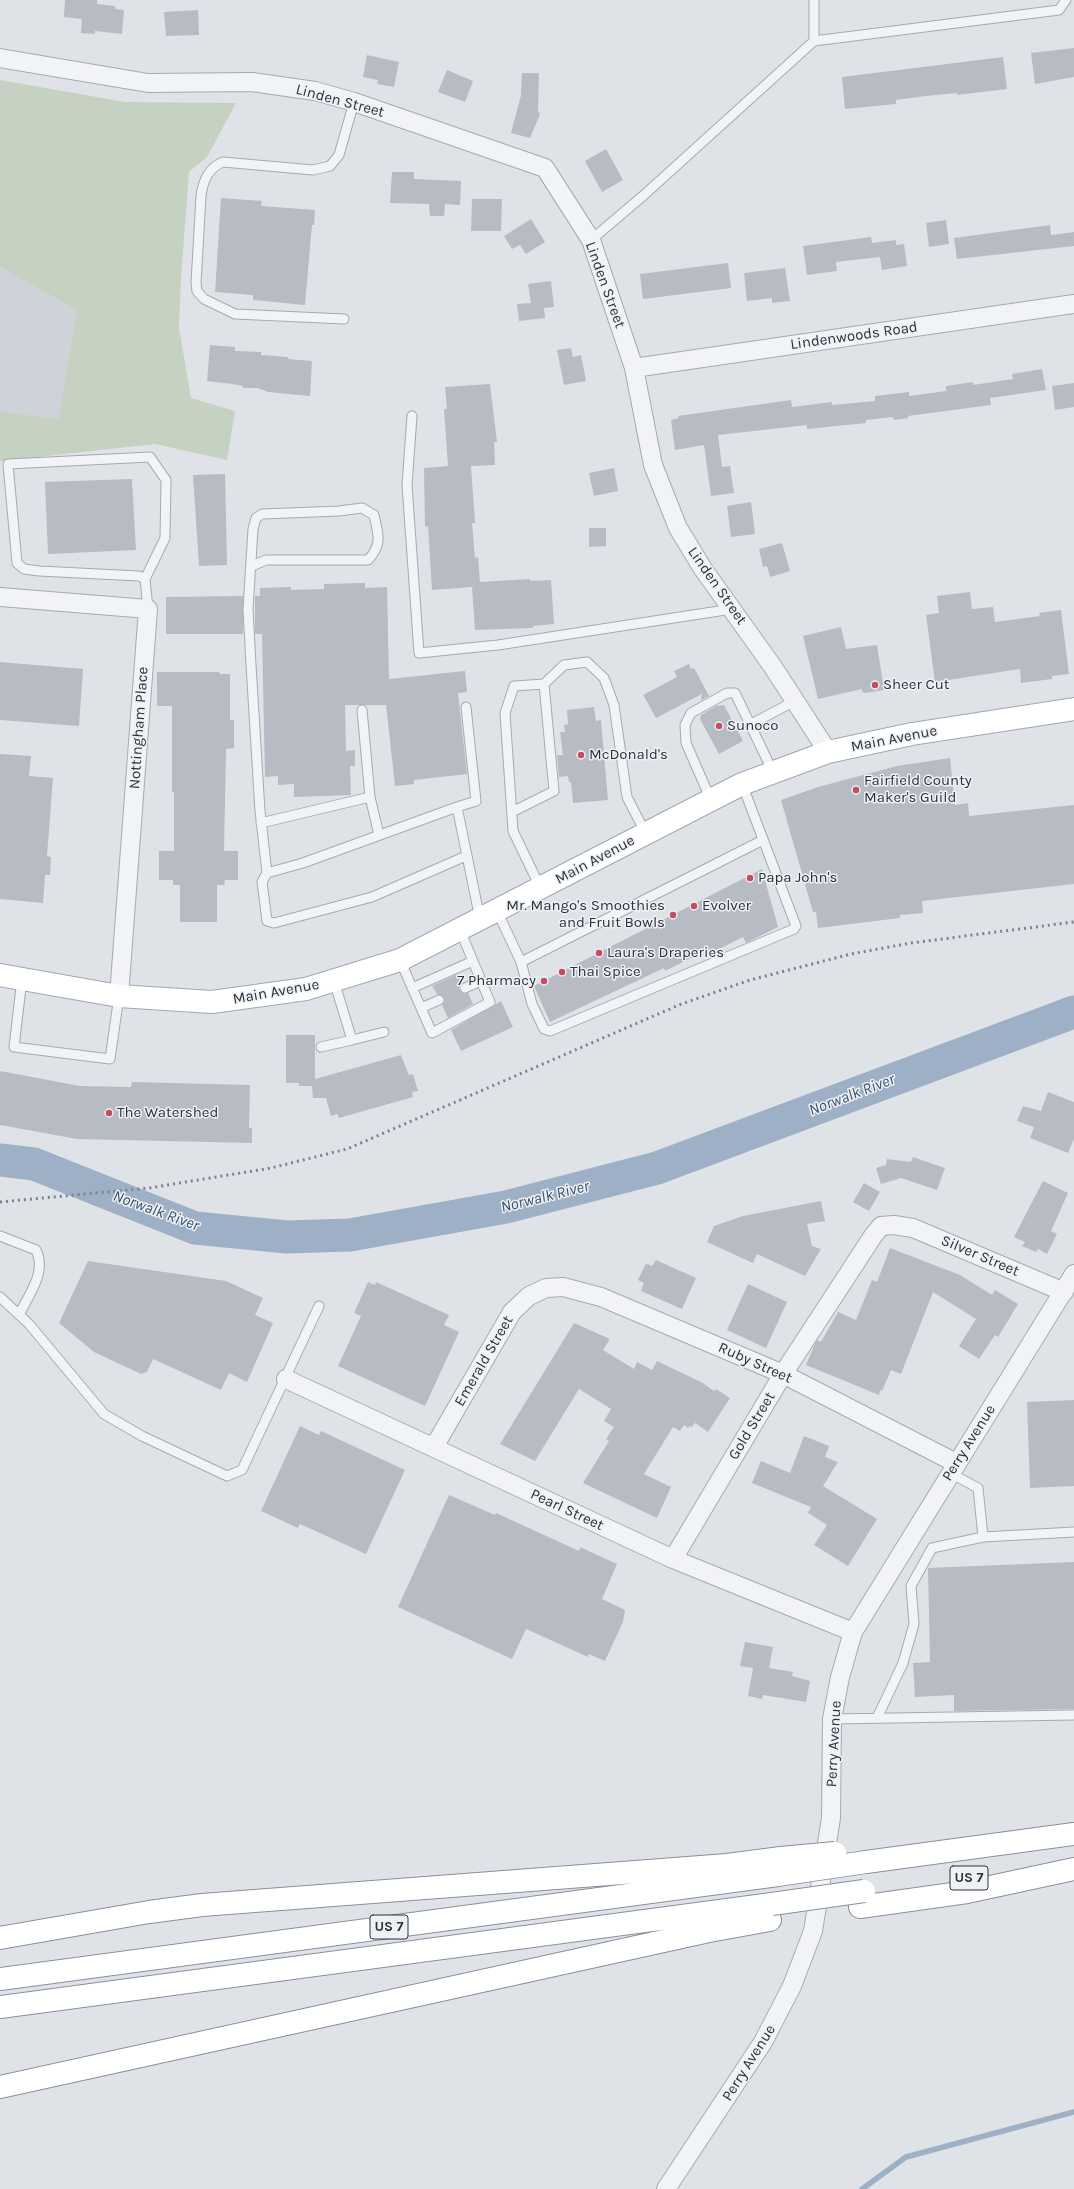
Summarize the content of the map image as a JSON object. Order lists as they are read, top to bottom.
{
  "streets": {
    "main road": ["Main Avenue", "US 7"],
    "street": [
      "Linden Street",
      "Lindenwoods Road",
      "Nottingham Place",
      "Silver Street",
      "Emerald Street",
      "Ruby Street",
      "Gold Street",
      "Perry Avenue",
      "Pearl Street"
    ]
  },
  "crossings": [
    ["Linden Street", "Lindenwoods Road"],
    ["Linden Street", "Main Avenue"],
    ["Nottingham Place", "Main Avenue"],
    ["Silver Street", "Gold Street"],
    ["Silver Street", "Perry Avenue"],
    ["Emerald Street", "Ruby Street"],
    ["Emerald Street", "Pearl Street"],
    ["Ruby Street", "Gold Street"],
    ["Ruby Street", "Perry Avenue"],
    ["Gold Street", "Pearl Street"],
    ["Perry Avenue", "Pearl Street"]
  ],
  "water": ["Norwalk River"],
  "places": [
    "Sheer Cut",
    "Sunoco",
    "McDonald's",
    "Fairfield County Maker's Guild",
    "Papa John's",
    "Evolver",
    "Mr. Mango's Smoothies and Fruit Bowls",
    "Laura's Draperies",
    "Thai Spice",
    "7 Pharmacy",
    "The Watershed"
  ]
}
